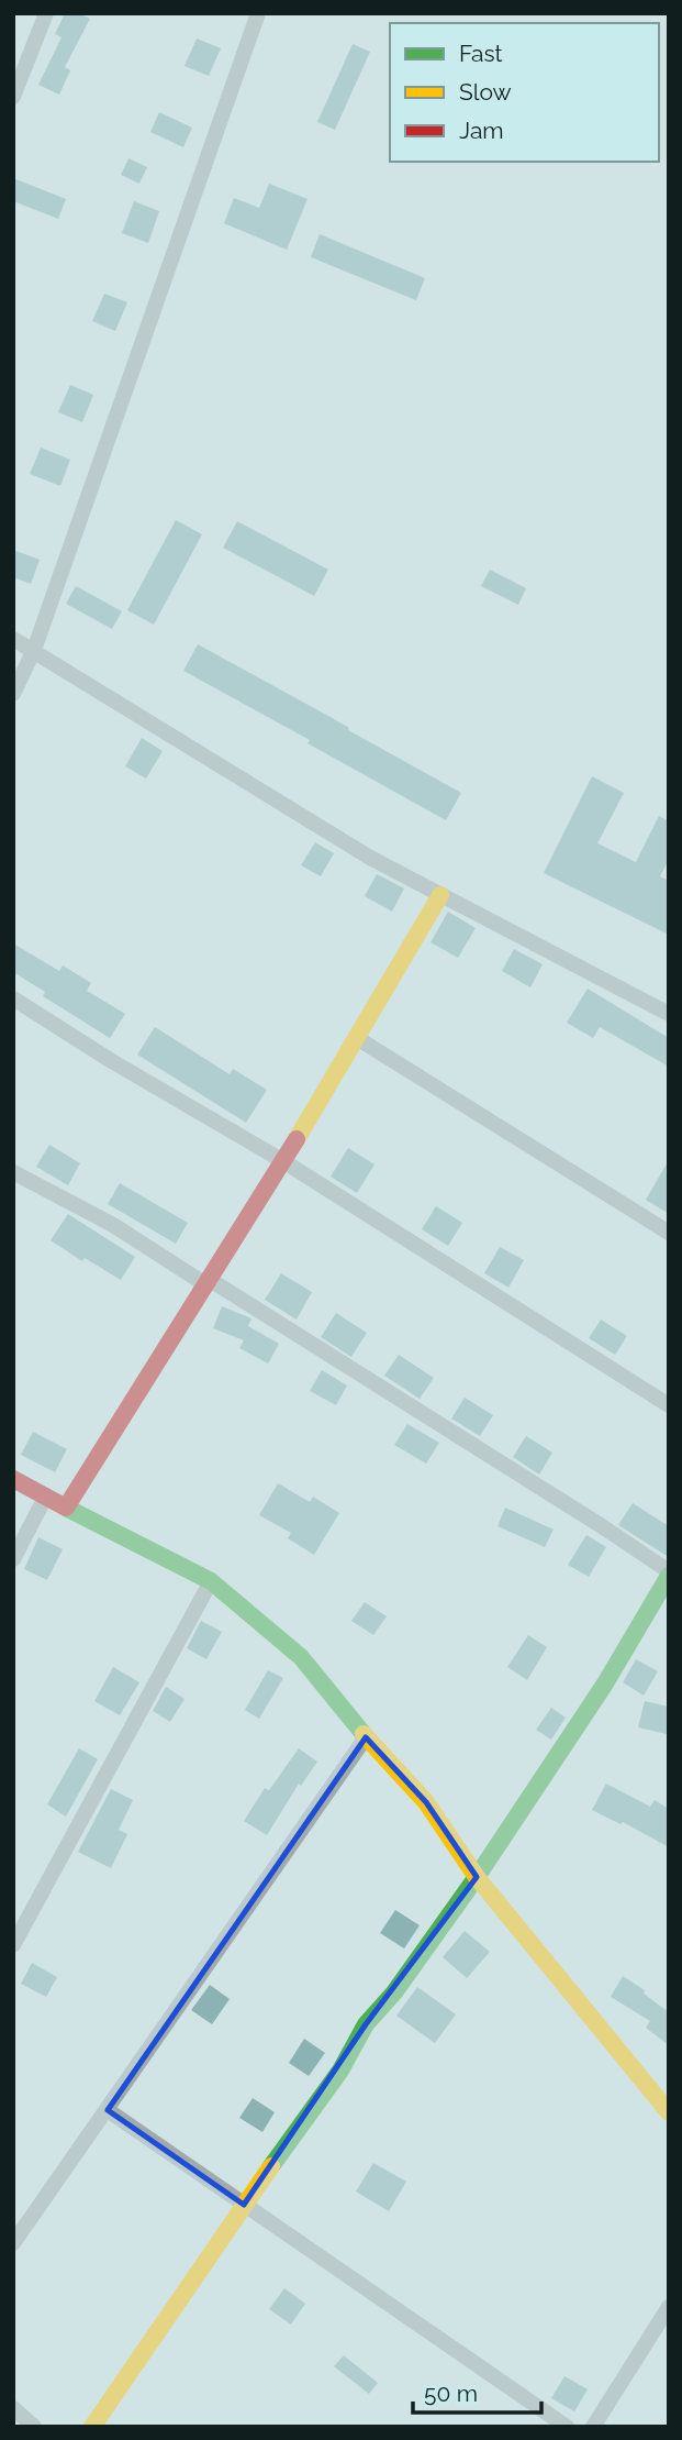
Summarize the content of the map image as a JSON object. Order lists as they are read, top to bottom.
{
  "legend": ["Fast", "Slow", "Jam"],
  "scale_bar": "50 m"
}
